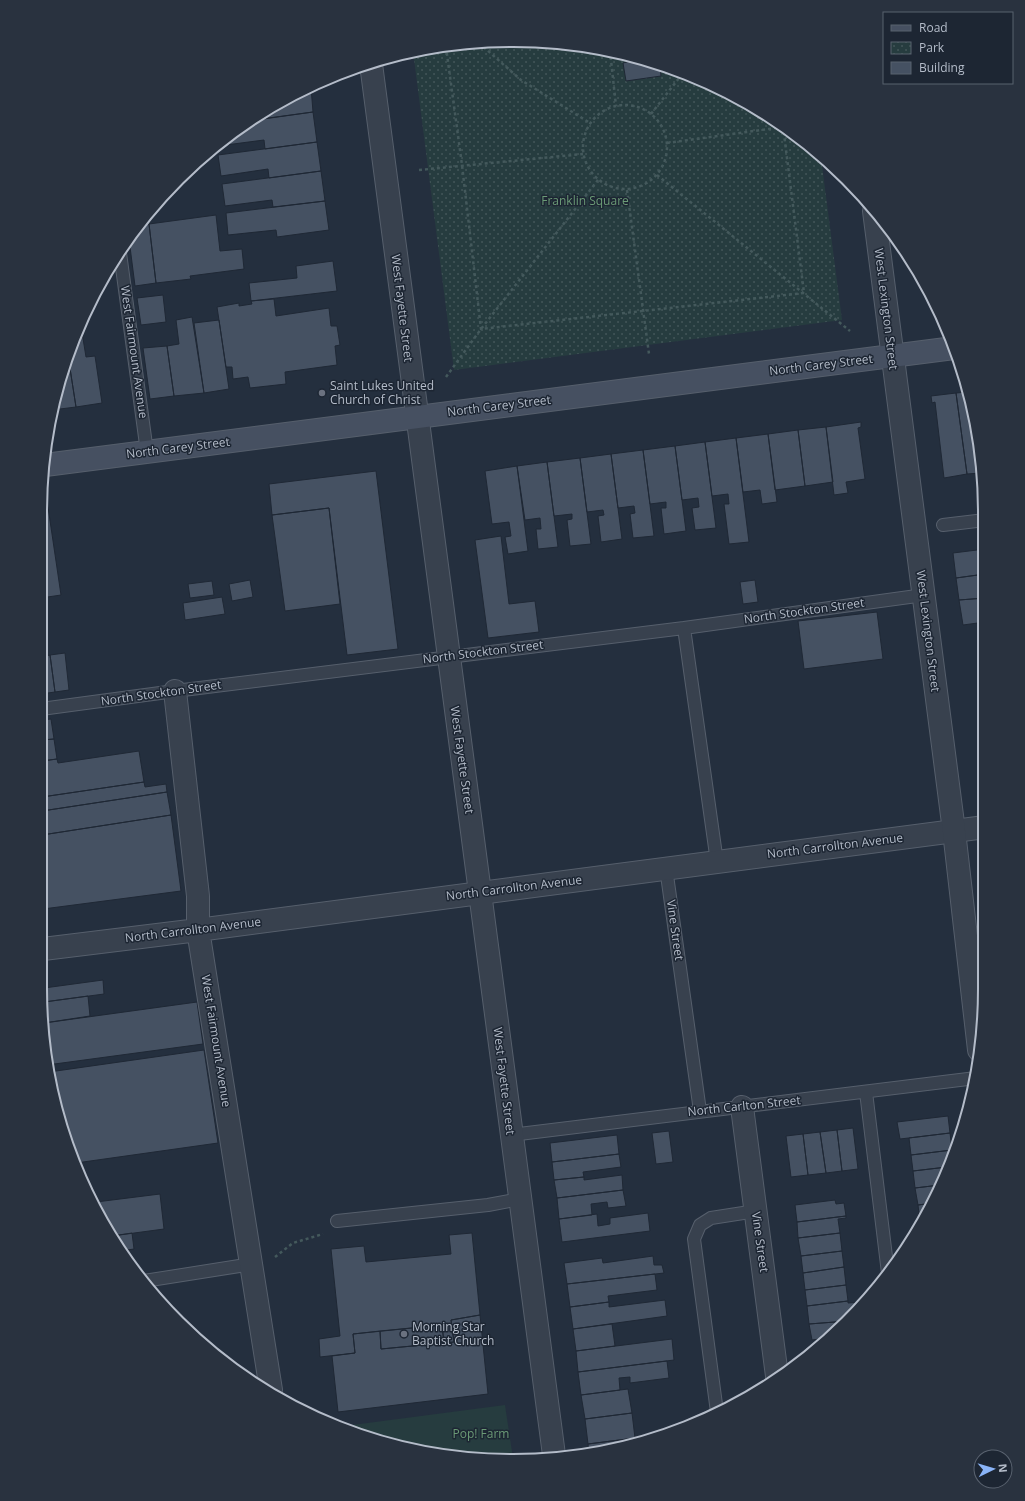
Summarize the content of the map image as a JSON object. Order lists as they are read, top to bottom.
{
  "streets": {
    "main road": ["North Carey Street"],
    "street": [
      "West Fayette Street",
      "West Lexington Street",
      "West Fairmount Avenue",
      "North Carrollton Avenue",
      "Vine Street"
    ],
    "lane": ["North Stockton Street", "North Carlton Street"]
  },
  "crossings": [
    ["West Fayette Street", "North Carey Street"],
    ["West Fayette Street", "North Stockton Street"],
    ["West Fayette Street", "North Carrollton Avenue"],
    ["West Fayette Street", "North Carlton Street"],
    ["West Lexington Street", "North Carey Street"],
    ["West Lexington Street", "North Stockton Street"],
    ["West Lexington Street", "North Carrollton Avenue"],
    ["West Fairmount Avenue", "North Carey Street"],
    ["West Fairmount Avenue", "North Stockton Street"],
    ["West Fairmount Avenue", "North Carrollton Avenue"],
    ["North Carrollton Avenue", "Vine Street"],
    ["Vine Street", "North Carlton Street"]
  ],
  "parks": ["Franklin Square", "Pop! Farm"],
  "places": ["Saint Lukes United Church of Christ", "Morning Star Baptist Church"],
  "legend": ["Road", "Park", "Building"],
  "north": "right"
}
